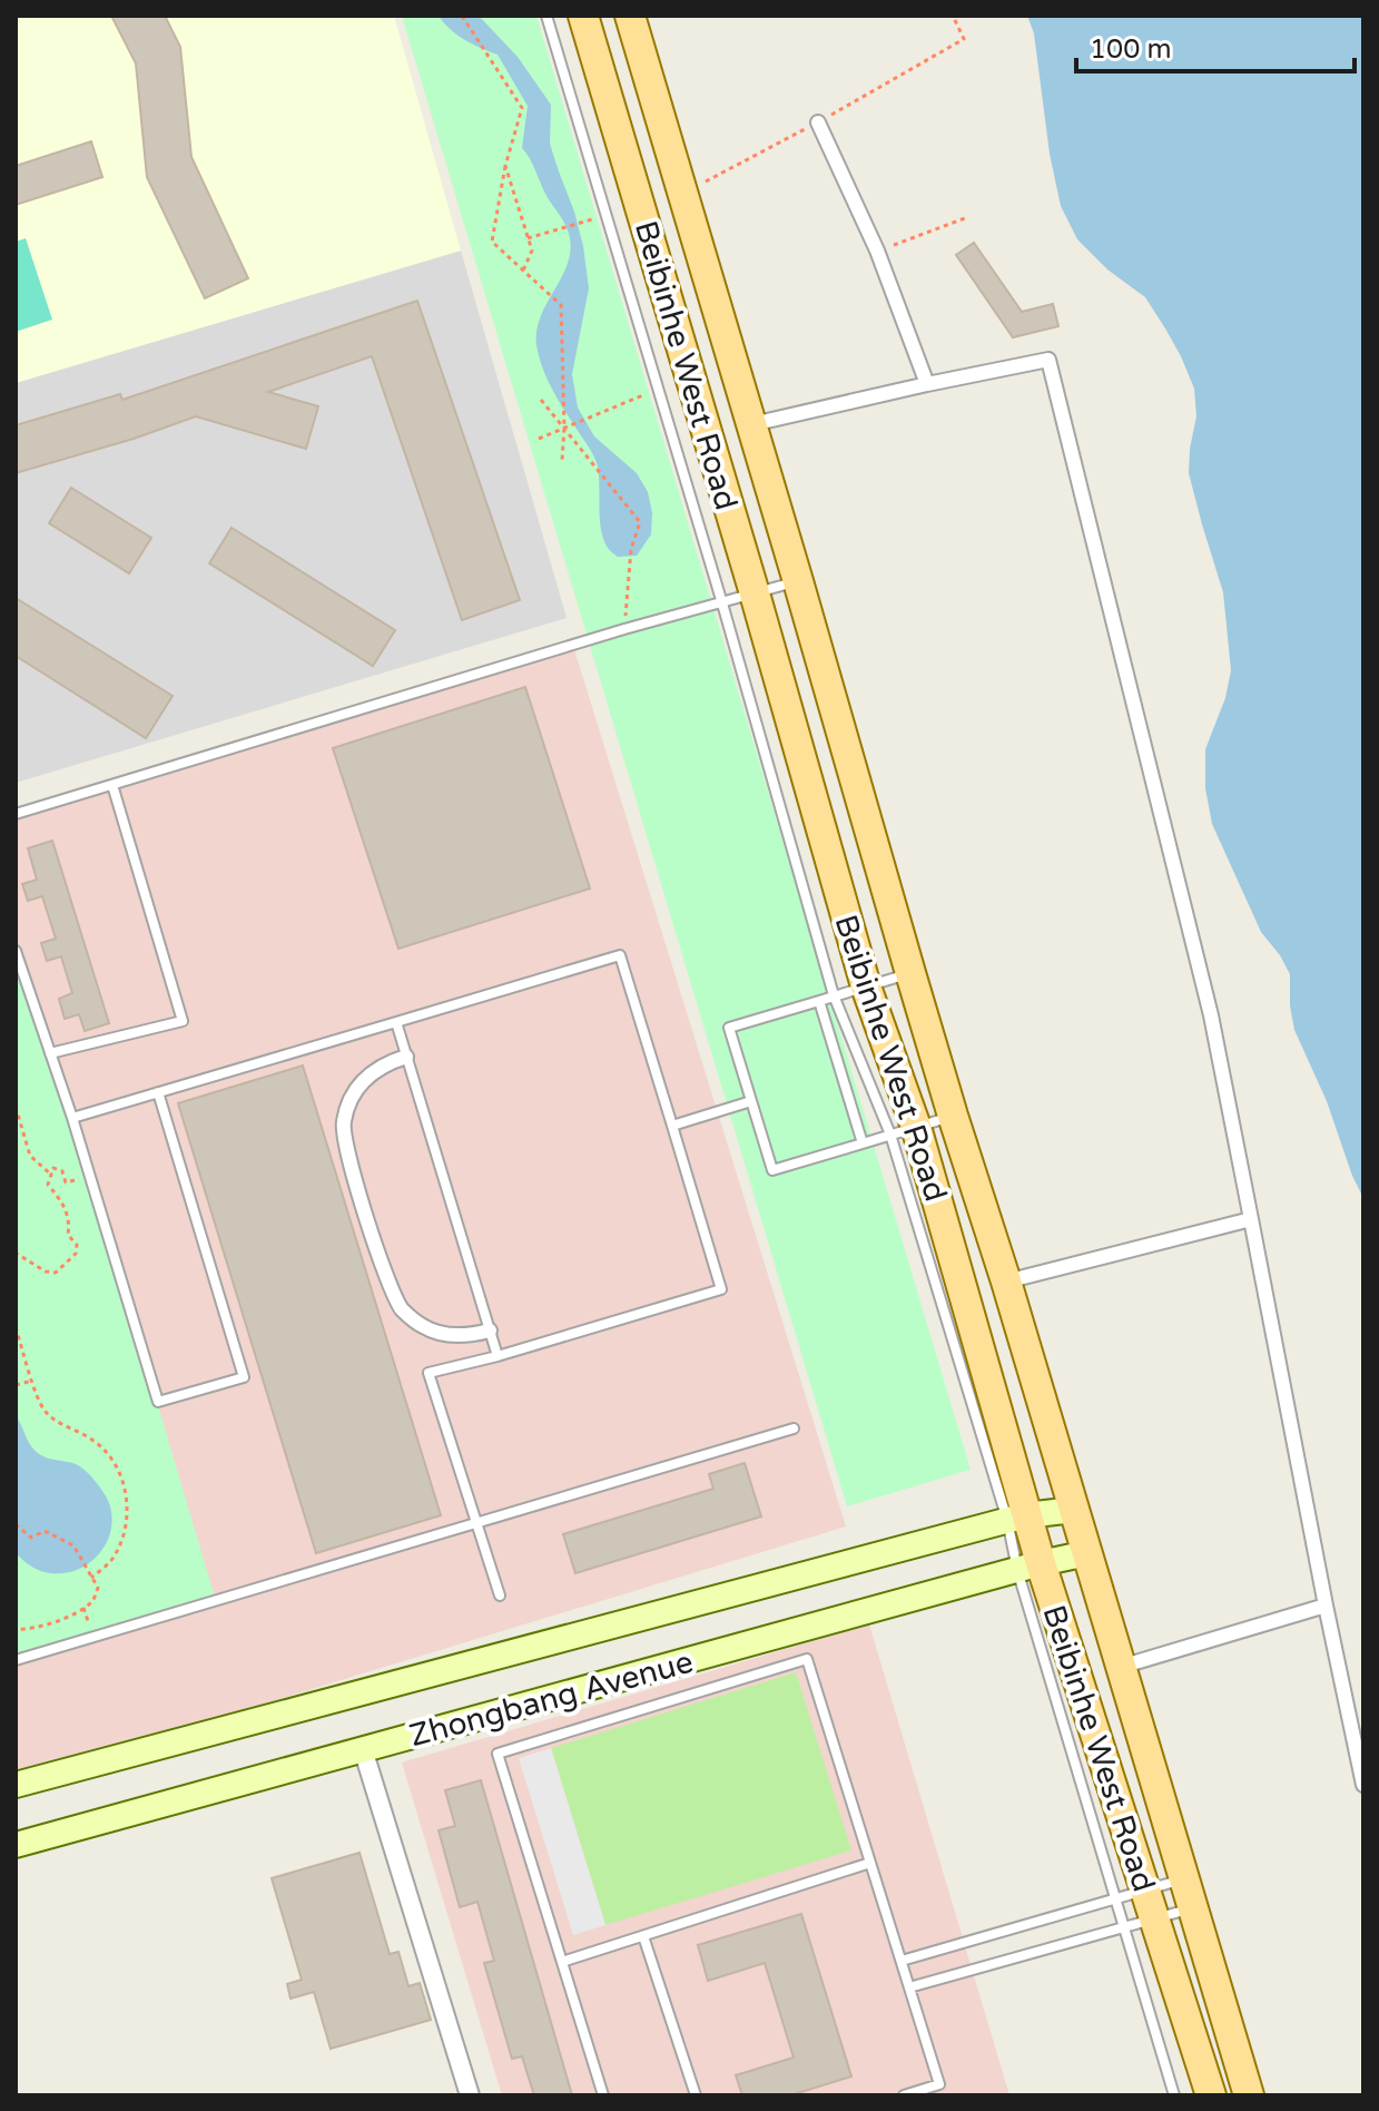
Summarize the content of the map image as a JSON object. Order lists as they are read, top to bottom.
{
  "streets": {
    "main road": ["Beibinhe West Road", "Zhongbang Avenue"]
  },
  "crossings": [
    ["Beibinhe West Road", "Zhongbang Avenue"]
  ],
  "scale_bar": "100 m"
}
